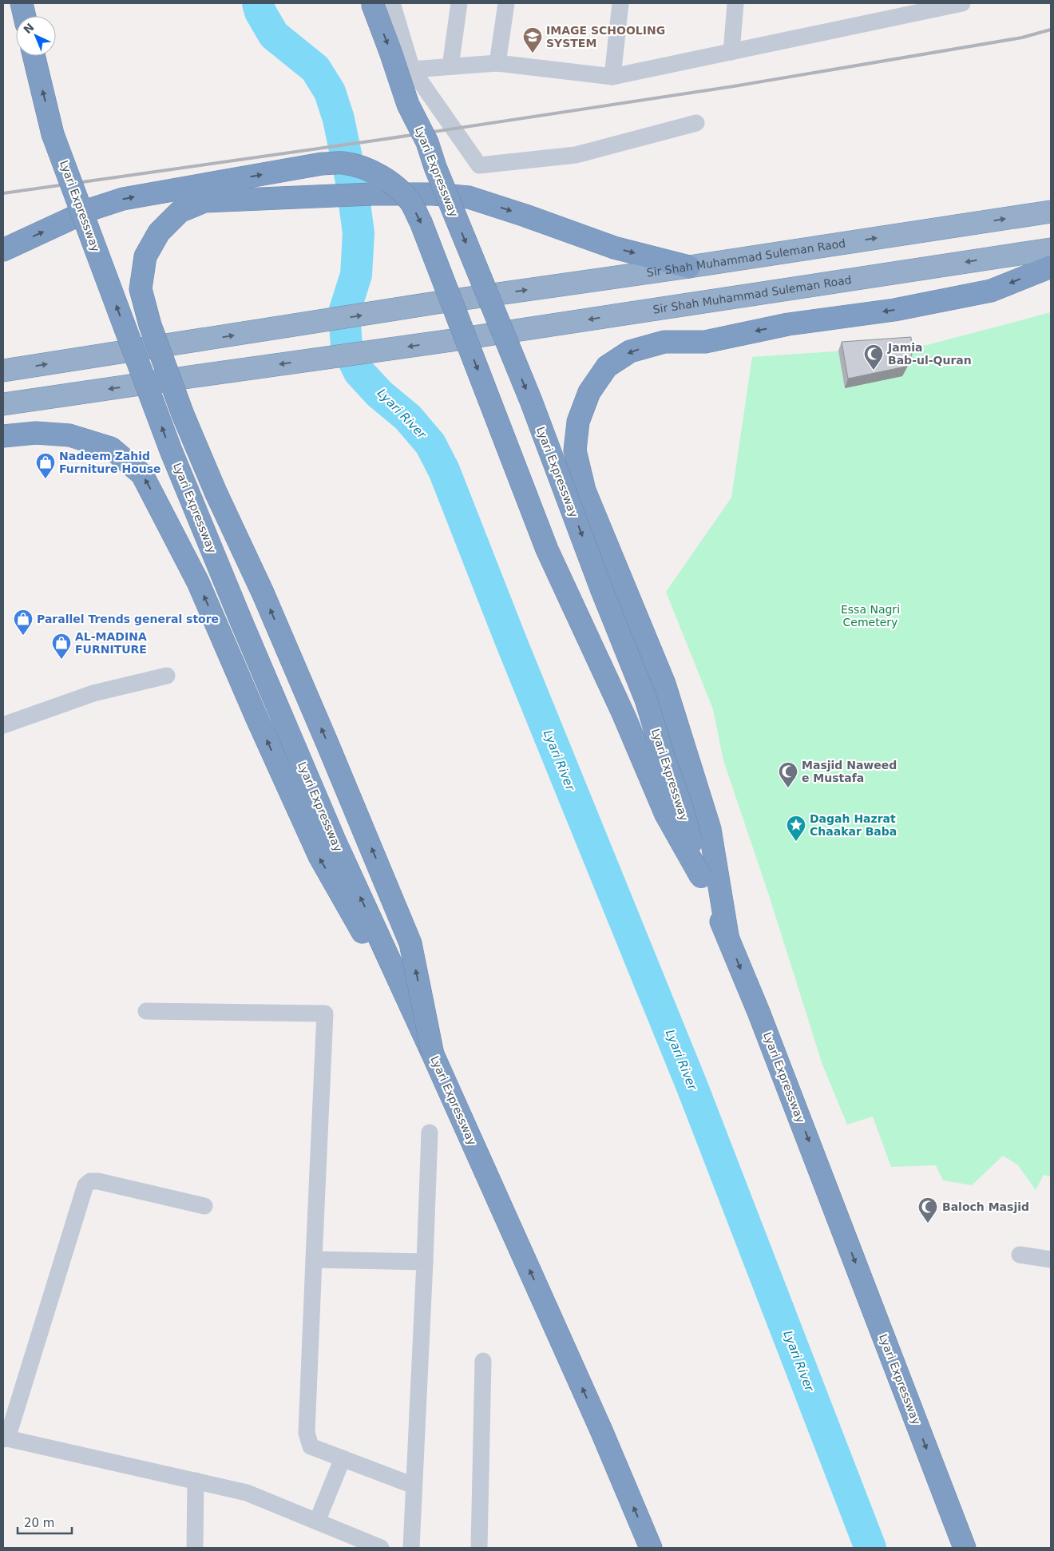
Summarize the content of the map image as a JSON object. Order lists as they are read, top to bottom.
{
  "streets": {
    "highway": ["Lyari Expressway", "Sir Shah Muhammad Suleman Raod", "Sir Shah Muhammad Suleman Road"]
  },
  "one_way": ["Sir Shah Muhammad Suleman Raod", "Sir Shah Muhammad Suleman Road"],
  "water": ["Lyari River"],
  "parks": ["Essa Nagri Cemetery"],
  "places": {
    "school or university": ["IMAGE SCHOOLING SYSTEM"],
    "mosque": ["Jamia Bab-ul-Quran", "Masjid Naweed e Mustafa", "Baloch Masjid"],
    "shop": ["Nadeem Zahid Furniture House", "Parallel Trends general store", "AL-MADINA FURNITURE"],
    "place": ["Dagah Hazrat Chaakar Baba"]
  },
  "scale_bar": "20 m",
  "north": "top left"
}
